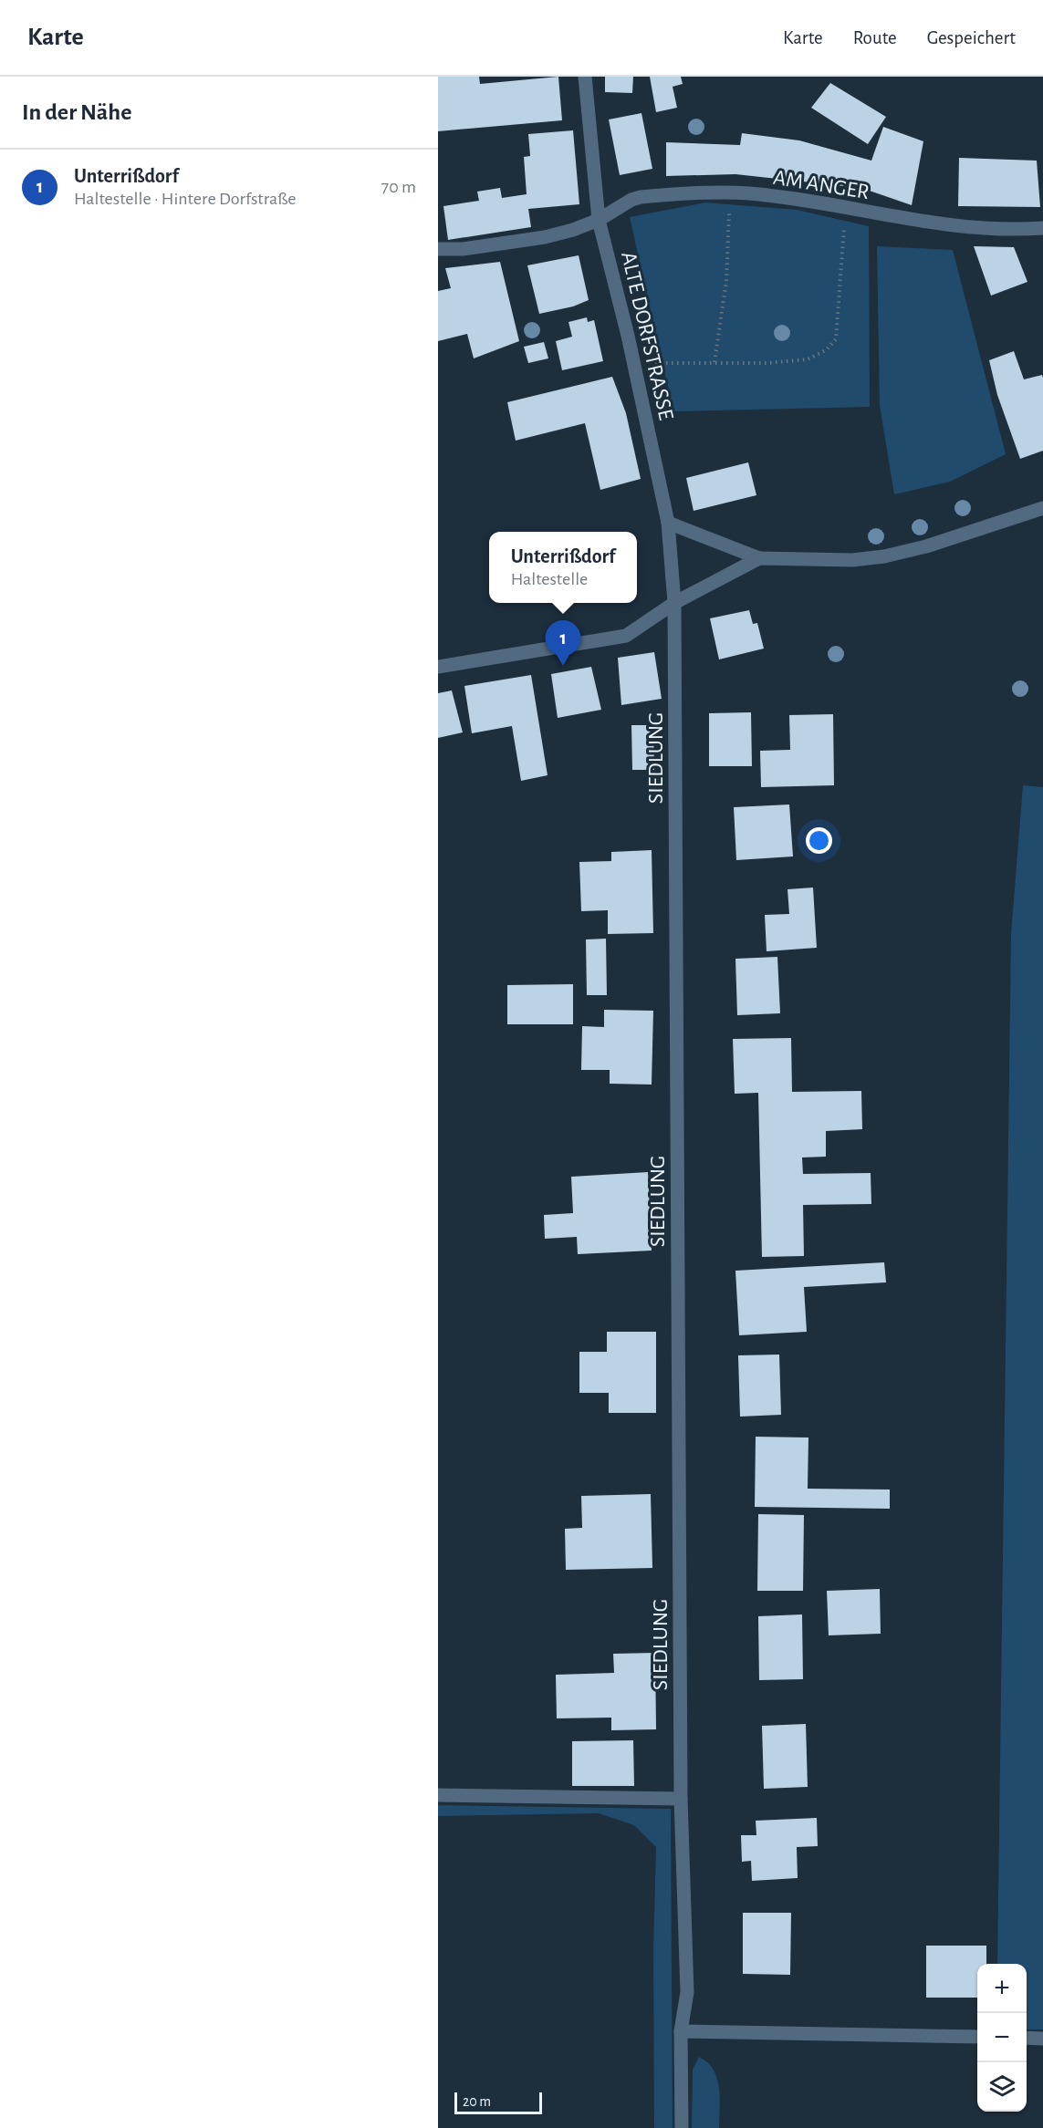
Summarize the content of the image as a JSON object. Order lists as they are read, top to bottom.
{
  "streets": {
    "street": ["AM ANGER", "ALTE DORFSTRASSE", "SIEDLUNG"]
  },
  "crossings": [
    ["AM ANGER", "ALTE DORFSTRASSE"],
    ["ALTE DORFSTRASSE", "SIEDLUNG"]
  ],
  "scale_bar": "20 m",
  "page": {
    "header": "Karte",
    "nav": ["Karte", "Route", "Gespeichert"],
    "heading": "In der Nähe",
    "list": [
      {
        "mark": "1",
        "name": "Unterrißdorf",
        "note": "Haltestelle · Hintere Dorfstraße",
        "value": "70 m"
      }
    ],
    "popup": ["Unterrißdorf", "Haltestelle"],
    "pins": "1",
    "map_buttons": ["+", "−"],
    "scale": "20 m"
  }
}
